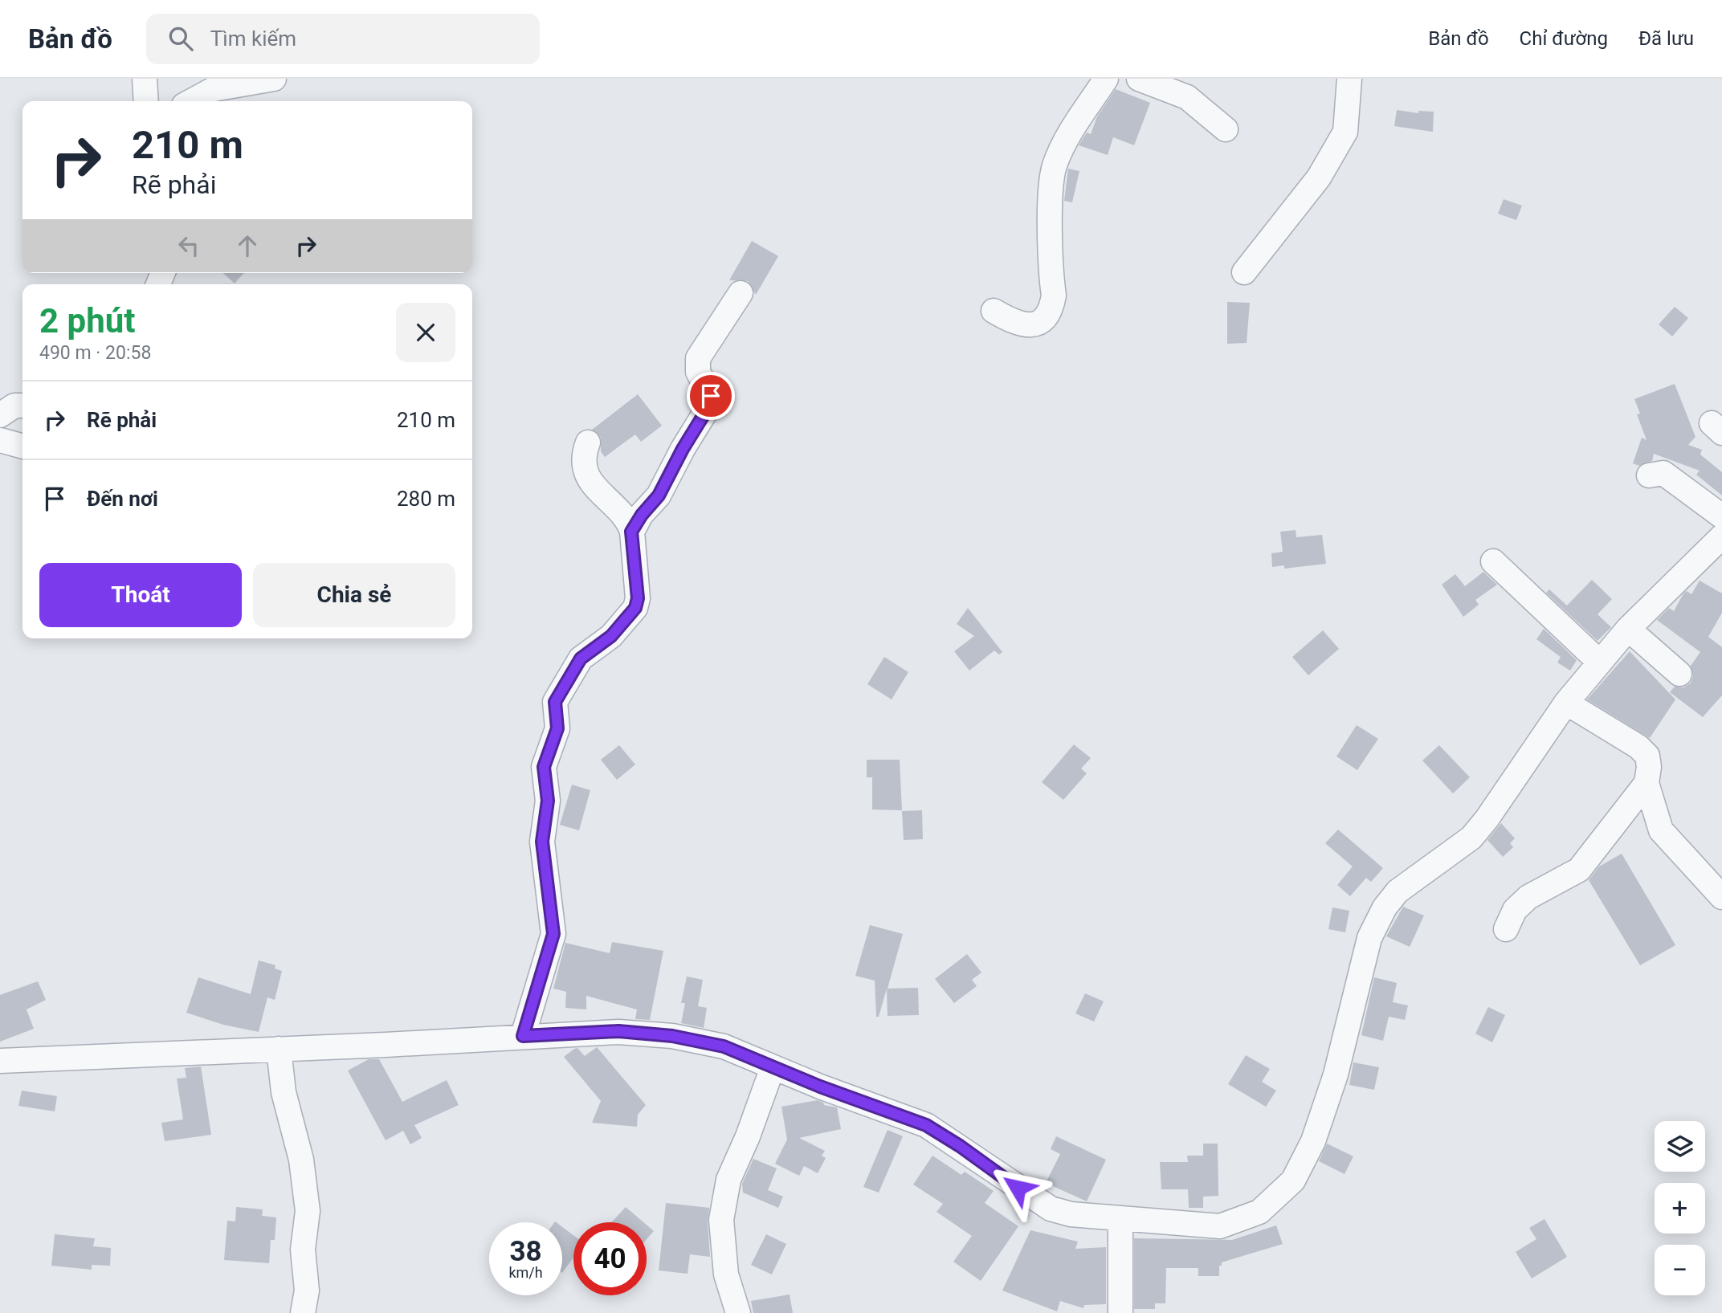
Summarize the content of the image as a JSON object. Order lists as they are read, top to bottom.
{
  "page": {
    "header": "Bản đồ",
    "search": "Tìm kiếm",
    "nav": ["Bản đồ", "Chỉ đường", "Đã lưu"],
    "turn": ["210 m", "Rẽ phải"],
    "heading": ["2 phút", "490 m · 20:58"],
    "list": [
      {
        "name": "Rẽ phải",
        "value": "210 m"
      },
      {
        "name": "Đến nơi",
        "value": "280 m"
      }
    ],
    "buttons": ["Thoát", "Chia sẻ"],
    "map_buttons": ["+", "−"],
    "speed": "38 km/h",
    "limit": "40"
  }
}
